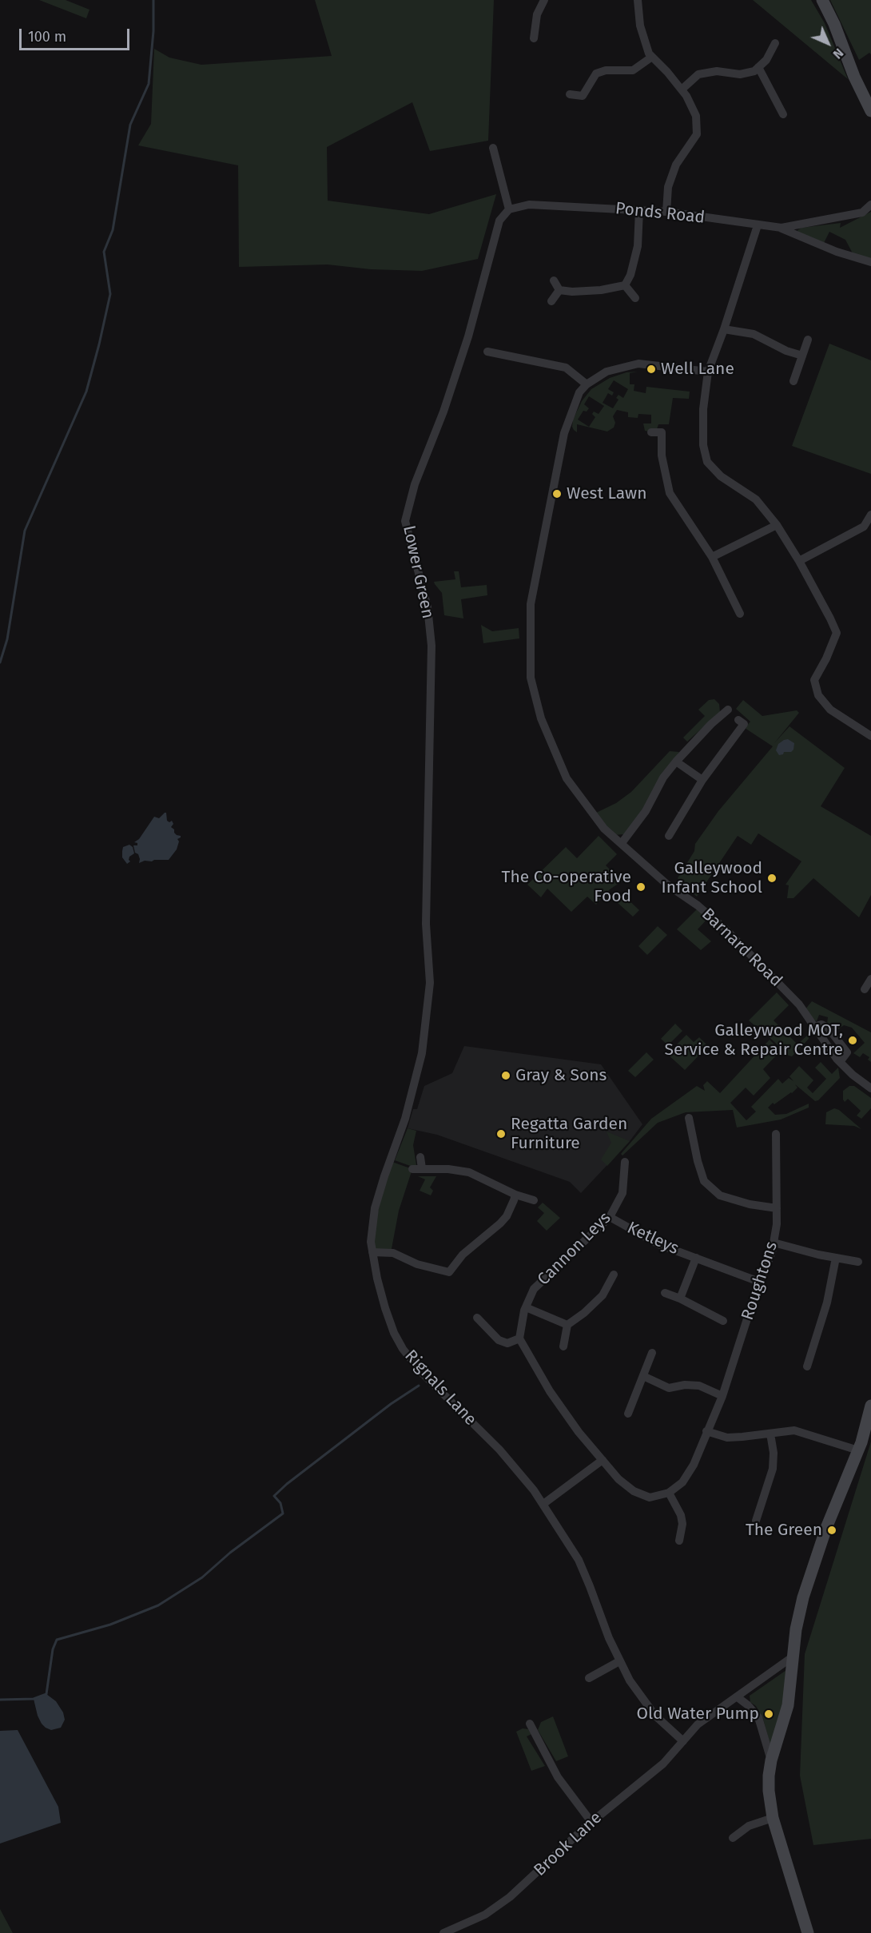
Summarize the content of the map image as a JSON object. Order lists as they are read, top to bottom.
{
  "streets": {
    "street": [
      "Ponds Road",
      "Lower Green",
      "Barnard Road",
      "Ketleys",
      "Cannon Leys",
      "Roughtons",
      "Rignals Lane",
      "Brook Lane"
    ]
  },
  "crossings": [
    ["Ponds Road", "Lower Green"],
    ["Lower Green", "Rignals Lane"],
    ["Ketleys", "Cannon Leys"],
    ["Ketleys", "Roughtons"],
    ["Rignals Lane", "Brook Lane"]
  ],
  "places": [
    "Well Lane",
    "West Lawn",
    "Galleywood Infant School",
    "The Co-operative Food",
    "Galleywood MOT, Service & Repair Centre",
    "Gray & Sons",
    "Regatta Garden Furniture",
    "The Green",
    "Old Water Pump"
  ],
  "scale_bar": "100 m",
  "north": "bottom right"
}
